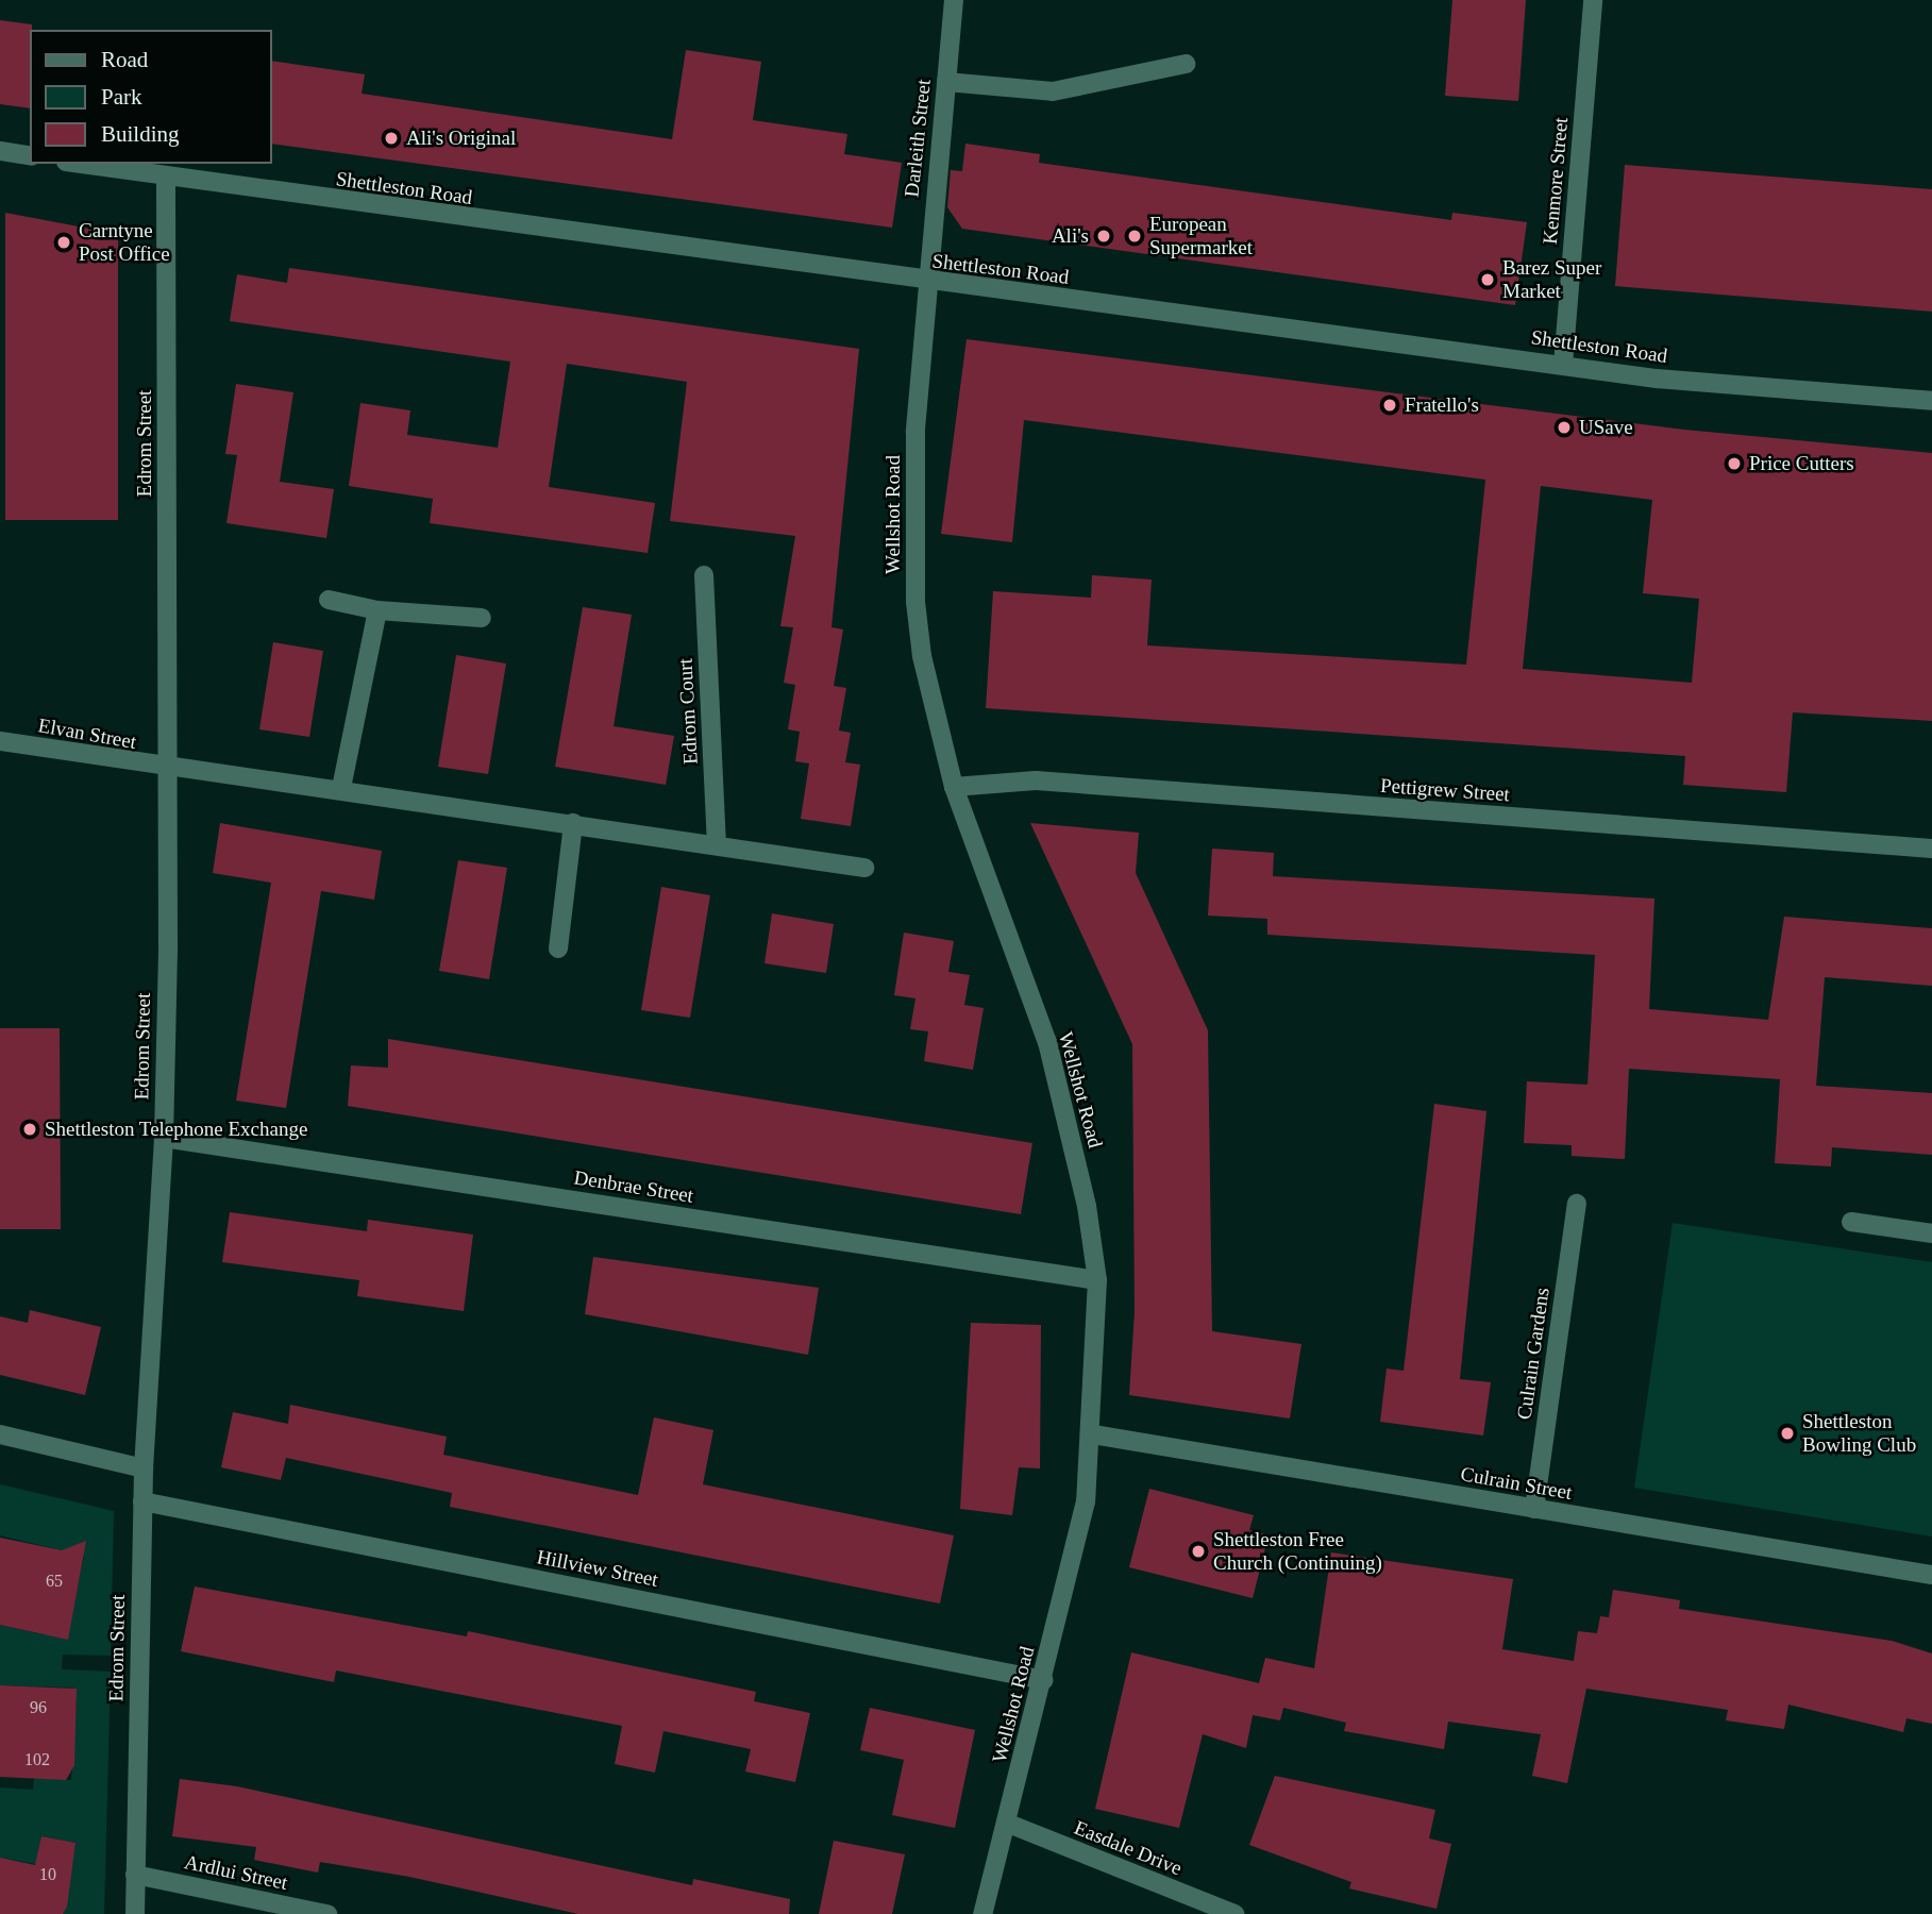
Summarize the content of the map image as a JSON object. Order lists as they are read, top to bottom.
{
  "streets": {
    "street": [
      "Darleith Street",
      "Kenmore Street",
      "Shettleston Road",
      "Edrom Street",
      "Wellshot Road",
      "Edrom Court",
      "Elvan Street",
      "Pettigrew Street",
      "Denbrae Street",
      "Culrain Gardens",
      "Culrain Street",
      "Hillview Street",
      "Easdale Drive",
      "Ardlui Street"
    ]
  },
  "crossings": [
    ["Darleith Street", "Shettleston Road"],
    ["Darleith Street", "Wellshot Road"],
    ["Kenmore Street", "Shettleston Road"],
    ["Shettleston Road", "Edrom Street"],
    ["Shettleston Road", "Wellshot Road"],
    ["Edrom Street", "Elvan Street"],
    ["Edrom Street", "Denbrae Street"],
    ["Edrom Street", "Hillview Street"],
    ["Edrom Street", "Ardlui Street"],
    ["Wellshot Road", "Pettigrew Street"],
    ["Wellshot Road", "Denbrae Street"],
    ["Wellshot Road", "Culrain Street"],
    ["Wellshot Road", "Hillview Street"],
    ["Wellshot Road", "Easdale Drive"],
    ["Culrain Gardens", "Culrain Street"]
  ],
  "places": [
    "Ali's Original",
    "Ali's",
    "European Supermarket",
    "Carntyne Post Office",
    "Barez Super Market",
    "Fratello's",
    "USave",
    "Price Cutters",
    "Shettleston Telephone Exchange",
    "Shettleston Bowling Club",
    "Shettleston Free Church (Continuing)"
  ],
  "house_numbers": [
    "65",
    "96",
    "102",
    "10"
  ],
  "legend": ["Road", "Park", "Building"]
}
